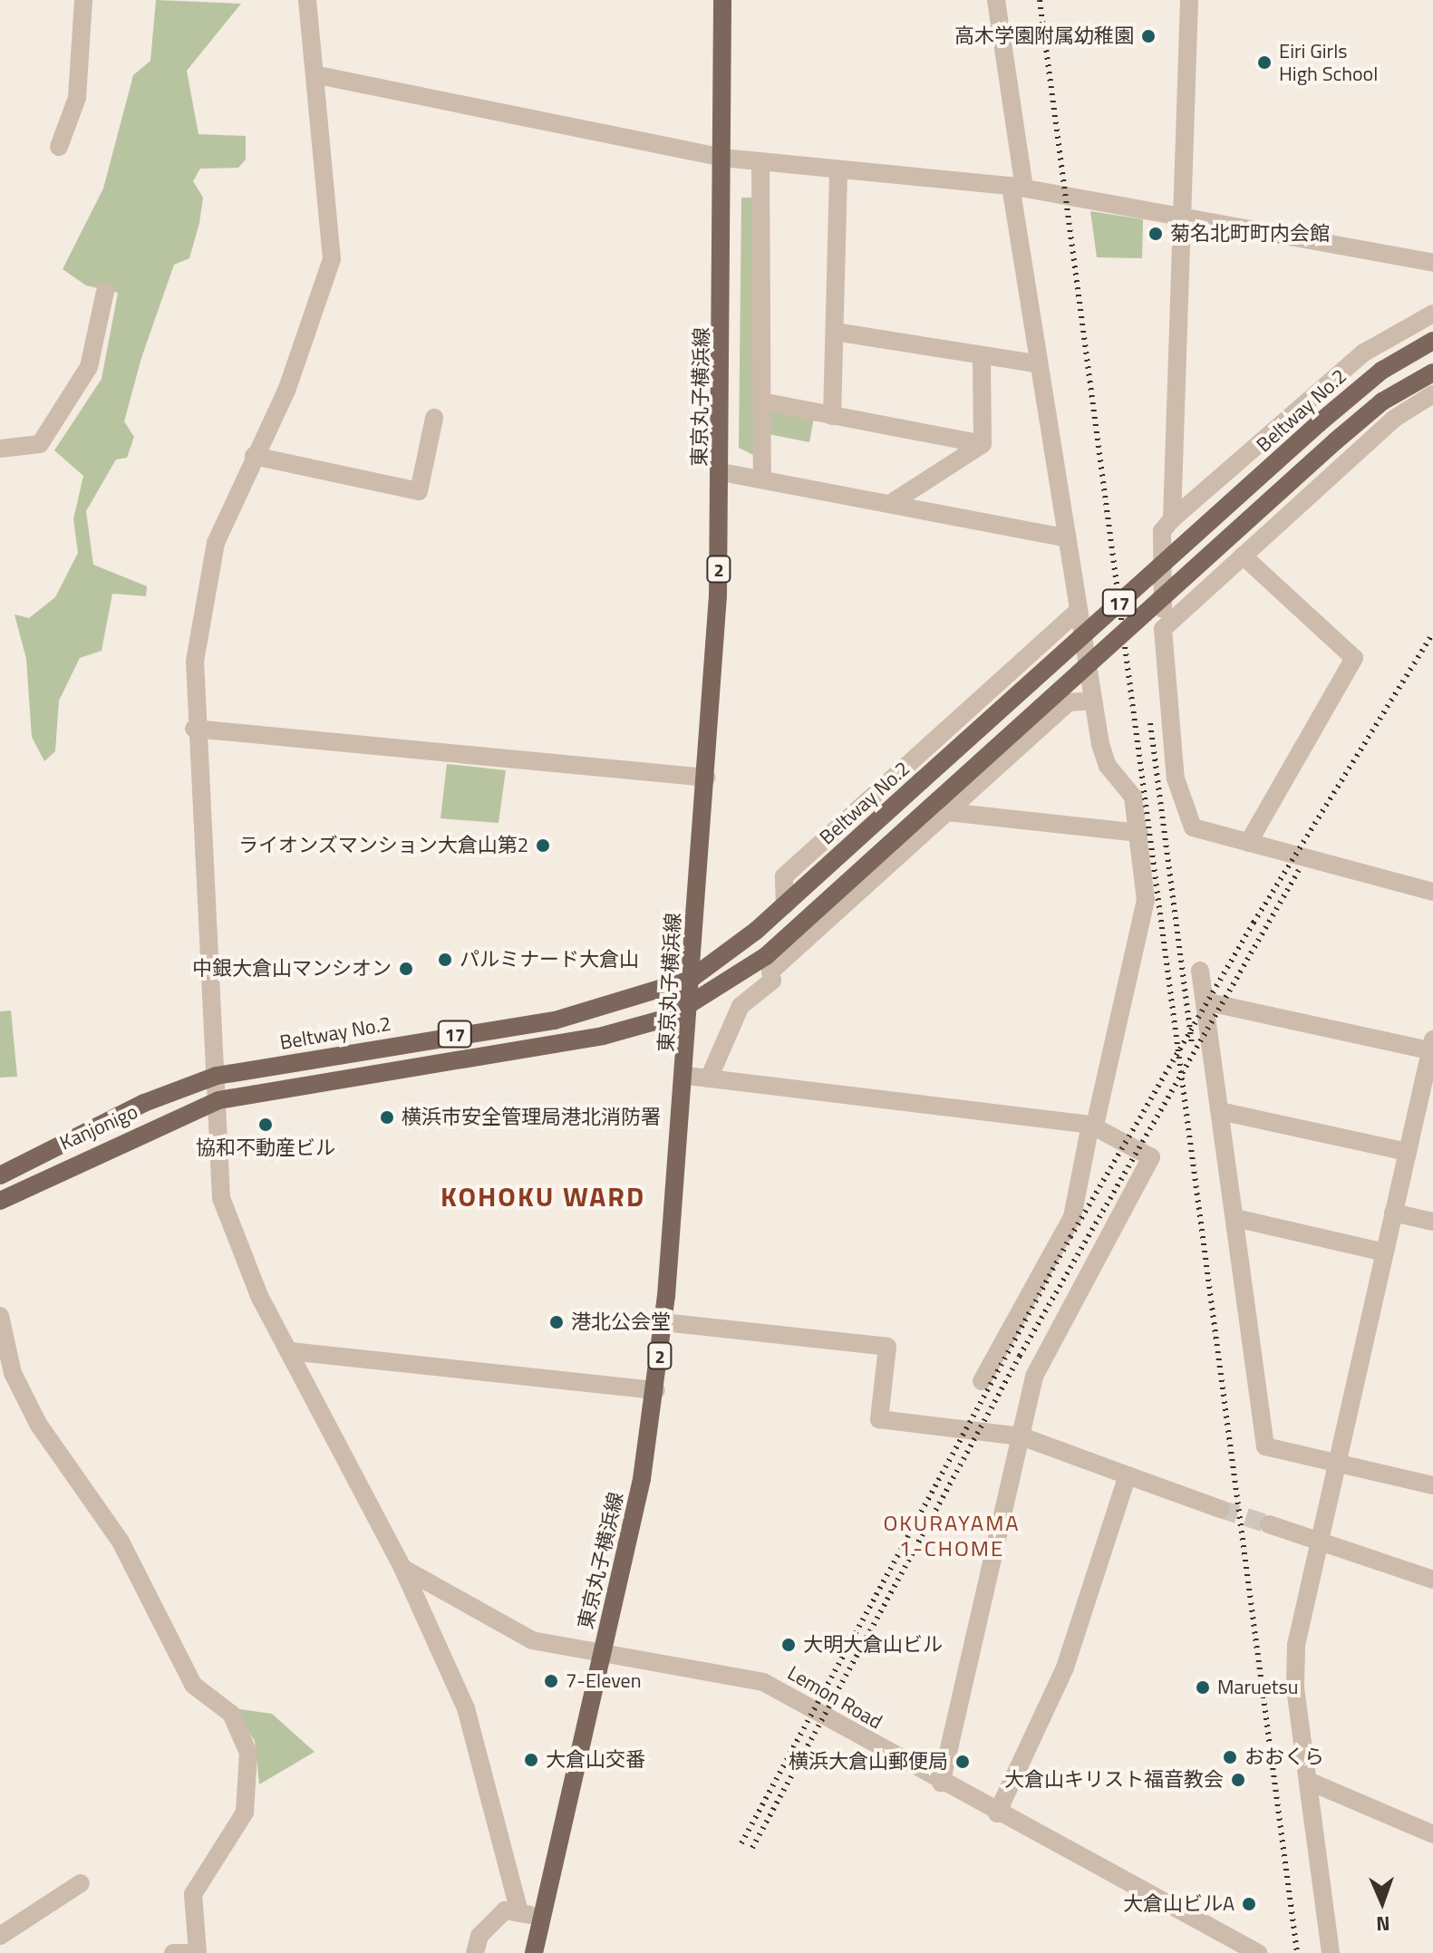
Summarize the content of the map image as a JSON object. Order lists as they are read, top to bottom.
{
  "streets": {
    "main road": [
      "東京丸子横浜線",
      "Beltway No.2",
      "2",
      "17",
      "Kanjonigo"
    ],
    "street": ["Lemon Road"]
  },
  "crossings": [
    ["東京丸子横浜線", "Beltway No.2"],
    ["東京丸子横浜線", "17"],
    ["東京丸子横浜線", "Lemon Road"],
    ["Beltway No.2", "Kanjonigo"],
    ["17", "Kanjonigo"]
  ],
  "districts": ["KOHOKU WARD", "OKURAYAMA 1-CHOME"],
  "places": [
    "高木学園附属幼稚園",
    "Eiri Girls High School",
    "菊名北町町内会館",
    "ライオンズマンション大倉山第2",
    "パルミナード大倉山",
    "中銀大倉山マンシオン",
    "横浜市安全管理局港北消防署",
    "協和不動産ビル",
    "港北公会堂",
    "大明大倉山ビル",
    "7-Eleven",
    "Maruetsu",
    "おおくら",
    "大倉山交番",
    "横浜大倉山郵便局",
    "大倉山キリスト福音教会",
    "大倉山ビルA"
  ],
  "north": "bottom"
}
